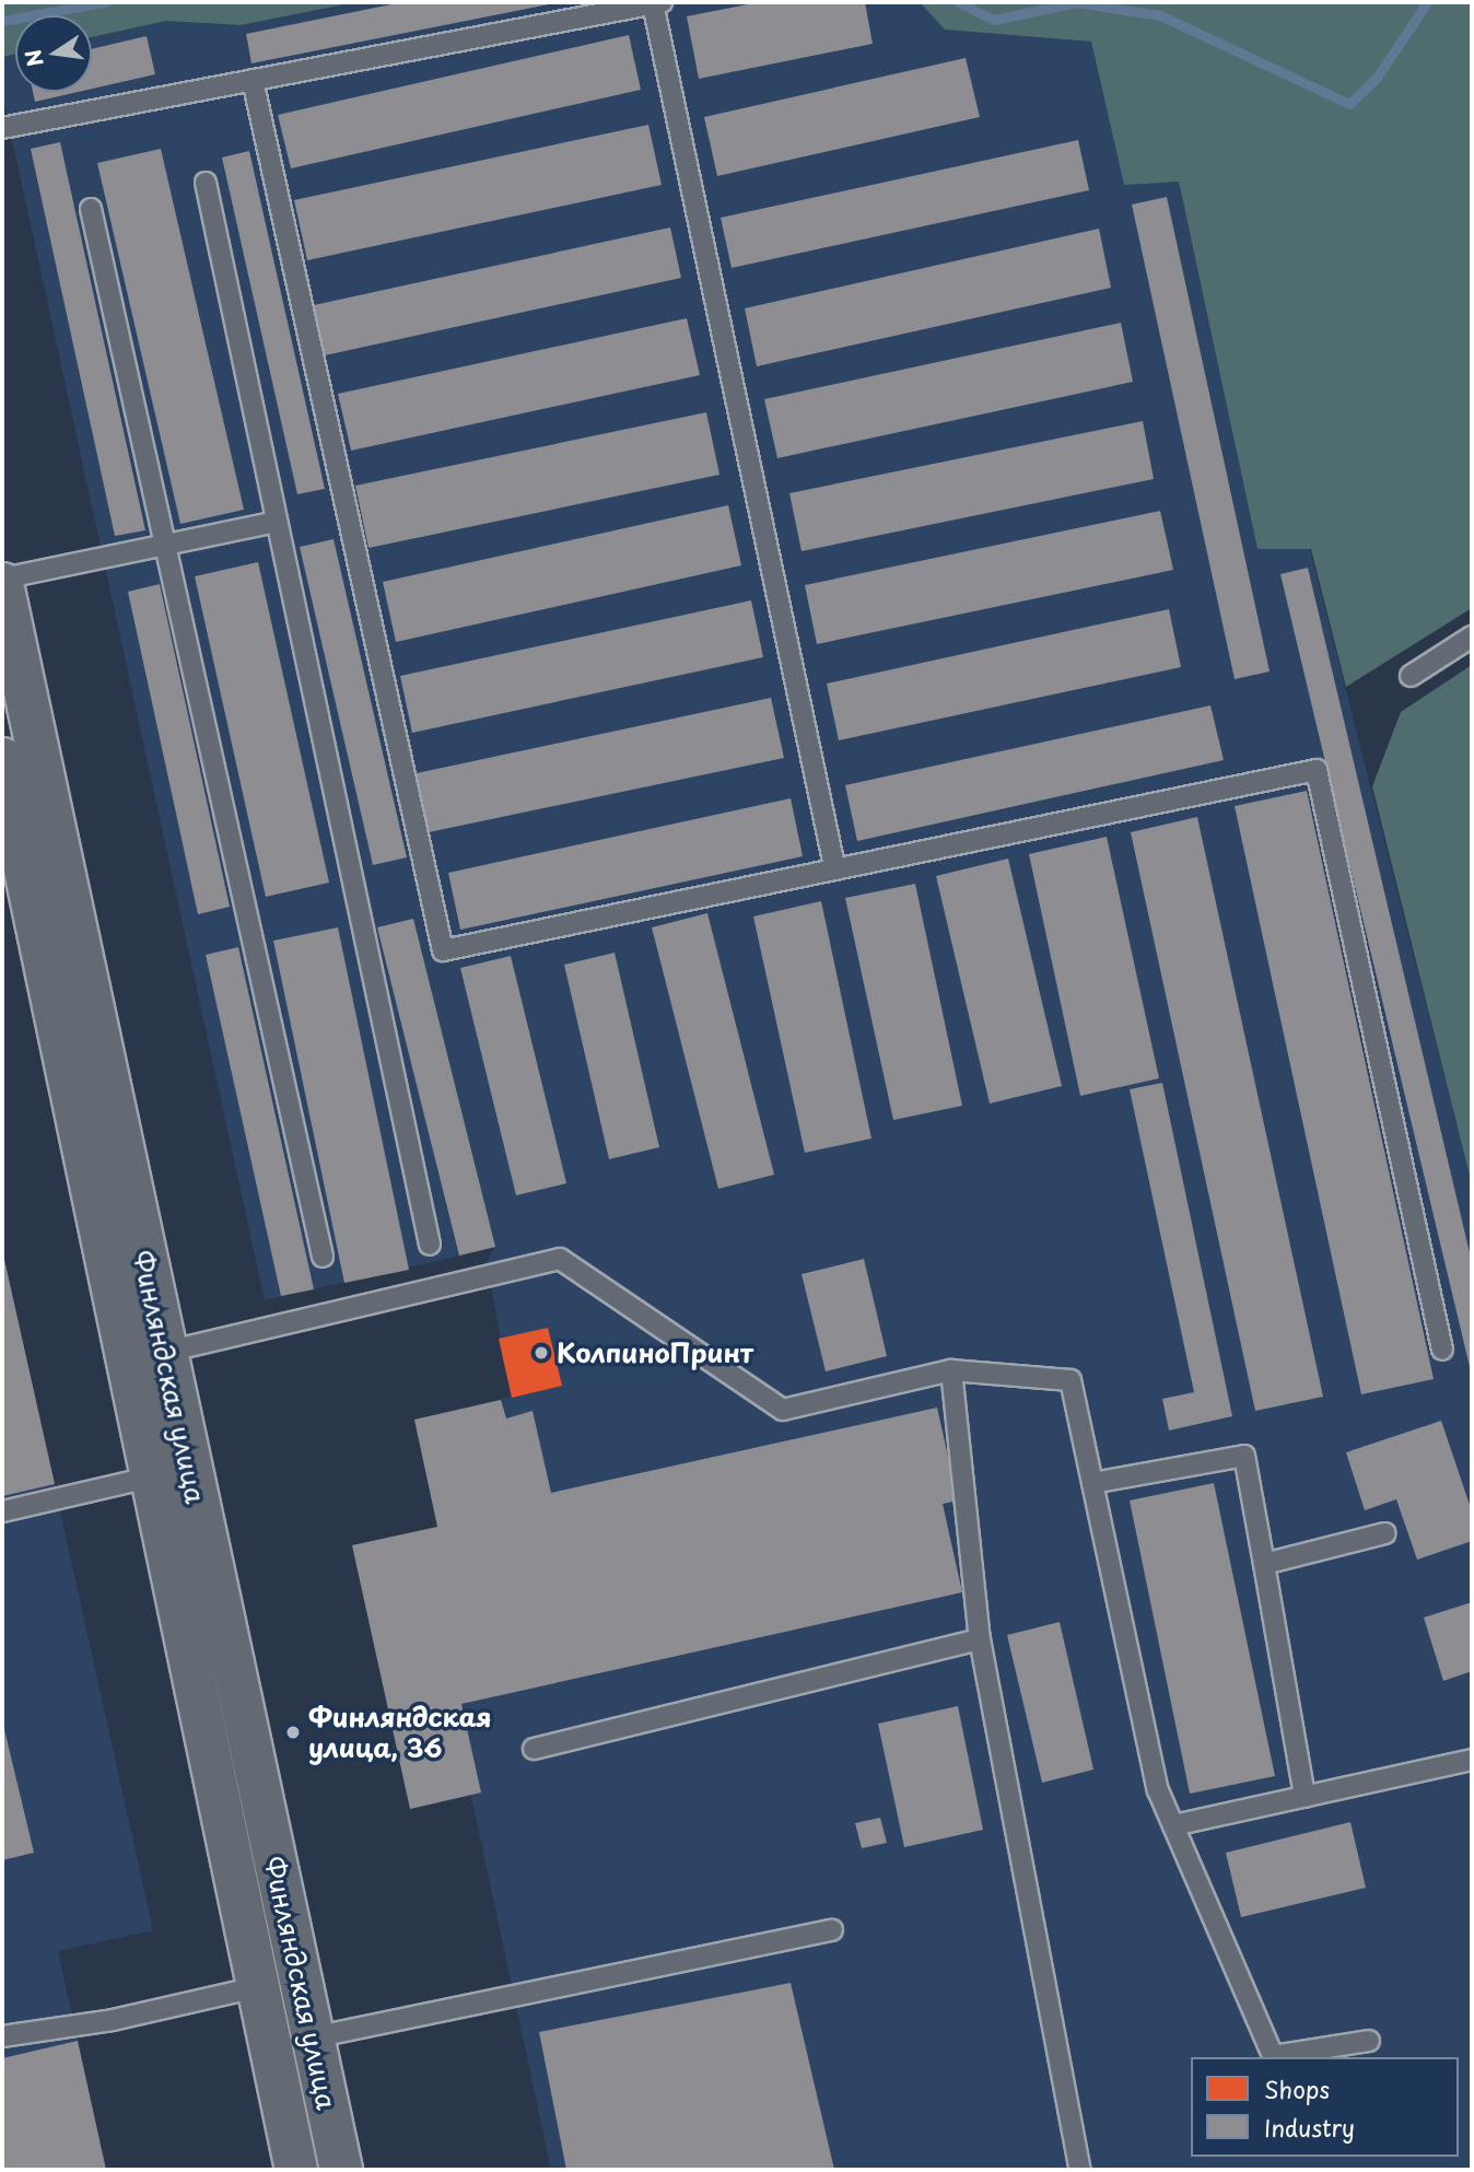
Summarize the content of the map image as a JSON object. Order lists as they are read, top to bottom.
{
  "streets": {
    "street": ["Финляндская улица"]
  },
  "places": ["КолпиноПринт", "Финляндская улица, 36"],
  "legend": ["Shops", "Industry"],
  "north": "left"
}
